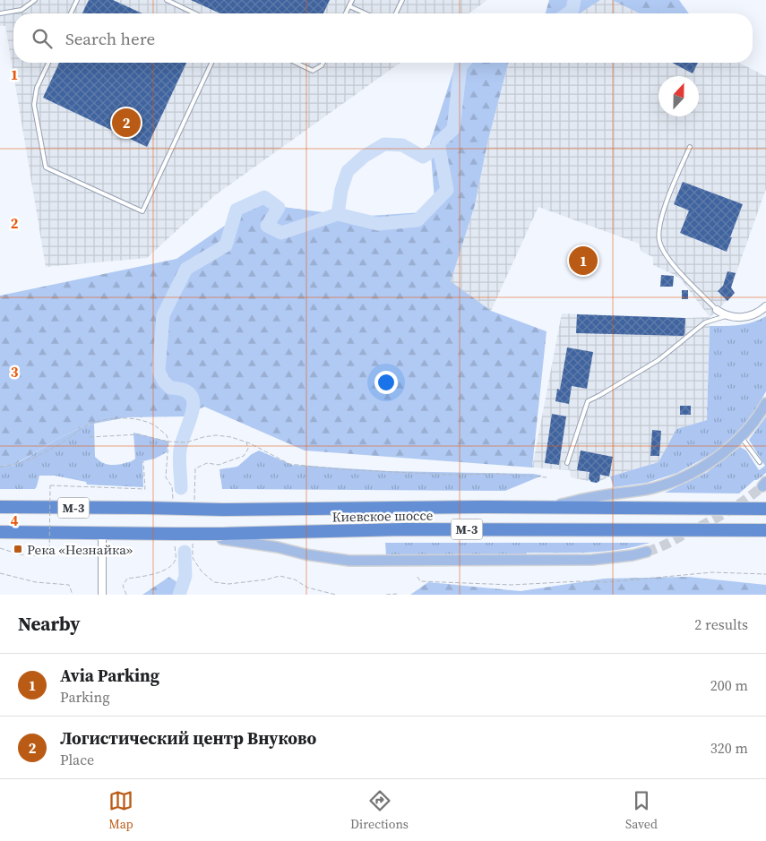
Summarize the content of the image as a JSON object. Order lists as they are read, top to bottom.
{
  "streets": {
    "highway": ["М-3", "Киевское шоссе"]
  },
  "places": {
    "transit": ["Река «Незнайка»"]
  },
  "north": "top",
  "page": {
    "search": "Search here",
    "pins": ["2", "1"],
    "heading": ["Nearby", "2 results"],
    "list": [
      {
        "mark": "1",
        "name": "Avia Parking",
        "note": "Parking",
        "value": "200 m"
      },
      {
        "mark": "2",
        "name": "Логистический центр Внуково",
        "note": "Place",
        "value": "320 m"
      }
    ],
    "nav": ["Map", "Directions", "Saved"]
  },
  "grid": {
    "rows": [
      "1",
      "2",
      "3",
      "4"
    ]
  }
}
